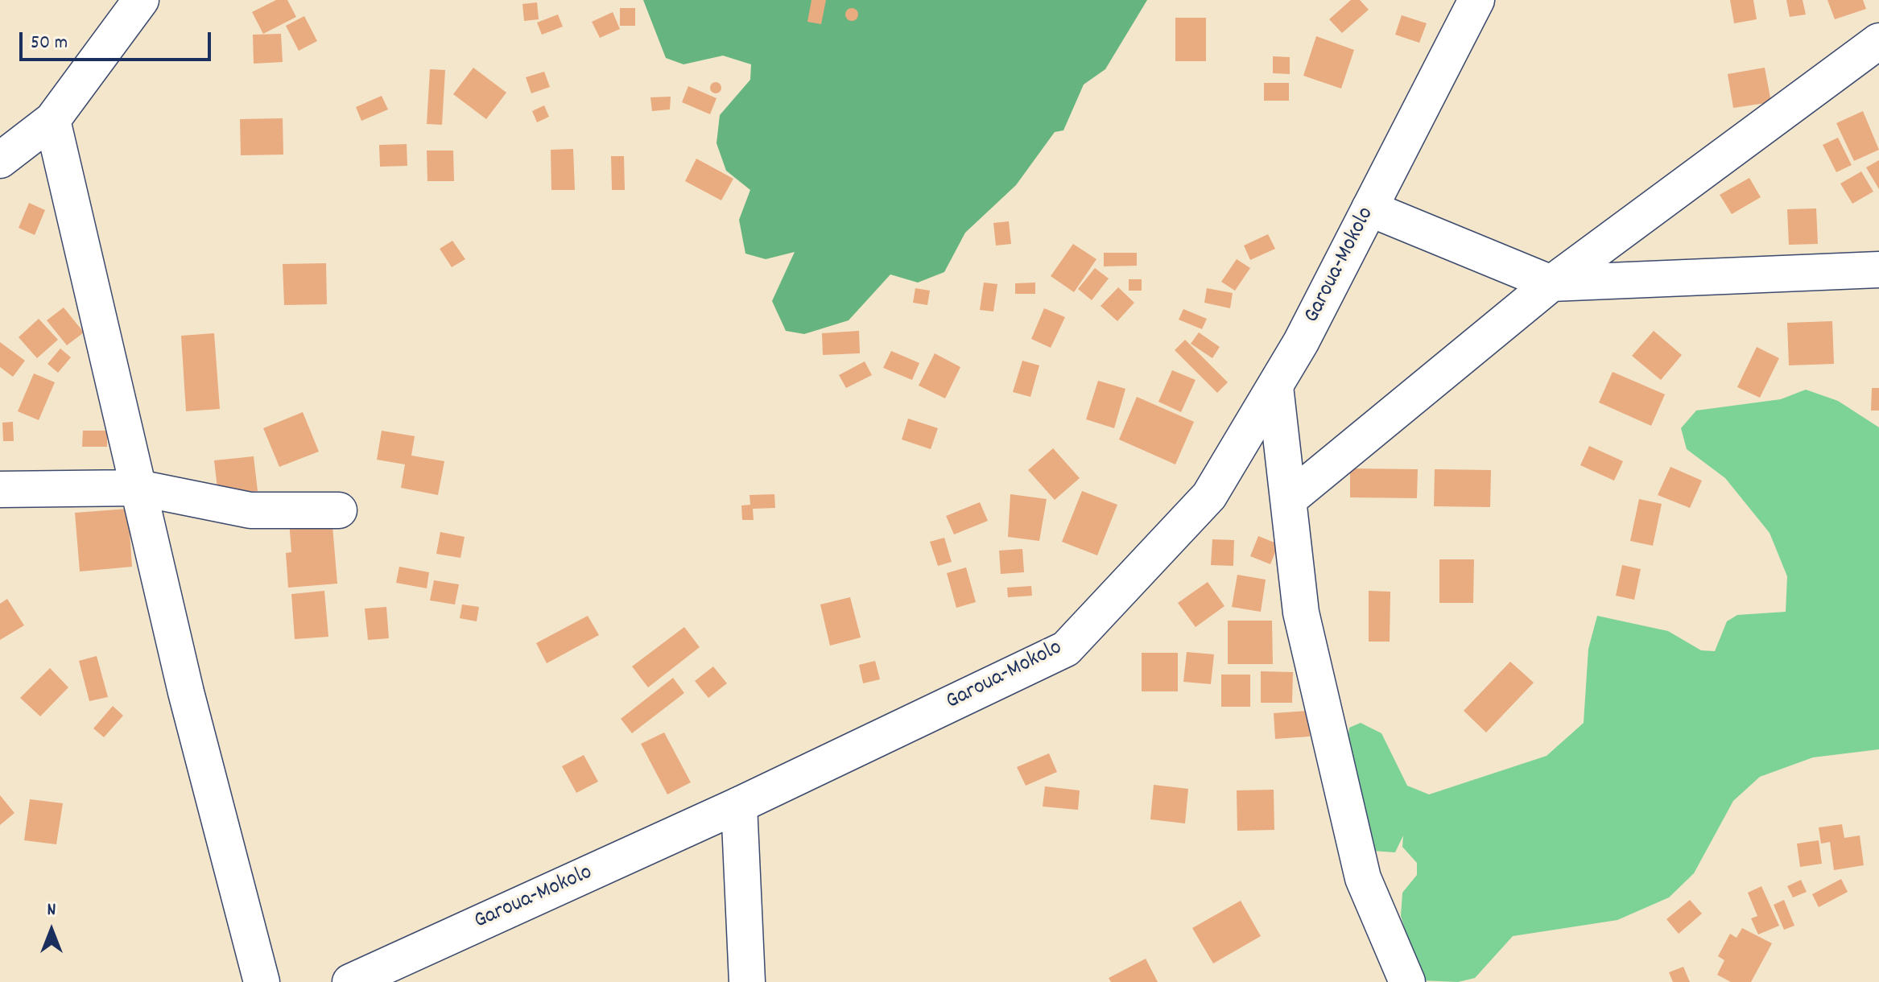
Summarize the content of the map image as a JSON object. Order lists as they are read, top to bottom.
{
  "streets": {
    "street": ["Garoua-Mokolo"]
  },
  "scale_bar": "50 m",
  "north": "top"
}
